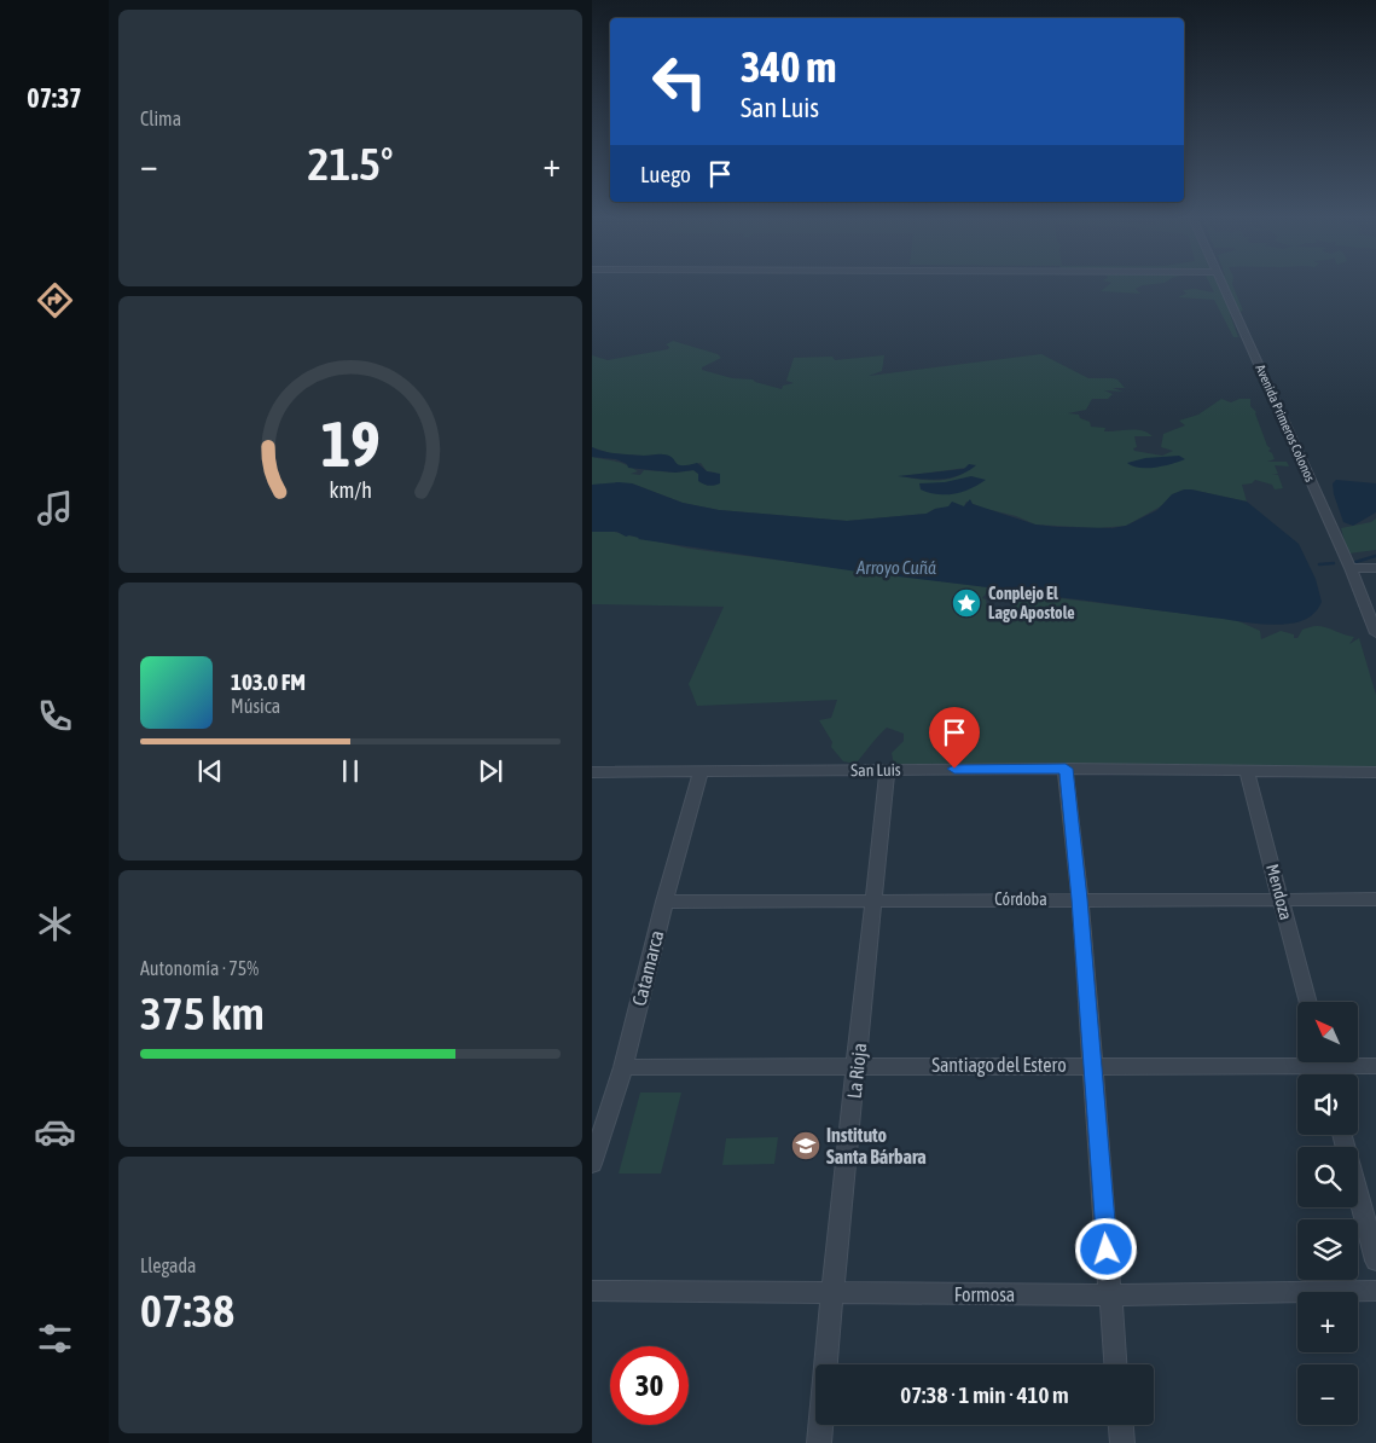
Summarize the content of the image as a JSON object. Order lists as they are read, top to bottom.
{
  "streets": {
    "street": [
      "Avenida Primeros Colonos",
      "San Luis",
      "Mendoza",
      "Córdoba",
      "Catamarca",
      "Santiago del Estero",
      "La Rioja",
      "Formosa"
    ]
  },
  "crossings": [
    ["San Luis", "Mendoza"],
    ["San Luis", "Catamarca"],
    ["San Luis", "La Rioja"],
    ["Mendoza", "Córdoba"],
    ["Córdoba", "Catamarca"],
    ["Córdoba", "La Rioja"],
    ["Catamarca", "Santiago del Estero"],
    ["Santiago del Estero", "La Rioja"],
    ["La Rioja", "Formosa"]
  ],
  "water": ["Arroyo Cuñá"],
  "places": {
    "place": ["Conplejo El Lago Apostole"],
    "school or university": ["Instituto Santa Bárbara"]
  },
  "north": "top left",
  "page": {
    "tabs": "07:37",
    "tile": [
      "Clima",
      ["Autonomía · 75%", "375 km"],
      ["Llegada", "07:38"]
    ],
    "turn": ["340 m", "San Luis"],
    "heat": ["−", "21.5°", "+"],
    "then": "Luego",
    "song": ["103.0 FM", "Música"],
    "map_buttons": ["+", "−"],
    "limit": "30",
    "trip": "07:38 · 1 min · 410 m",
    "gauge": ["19", "km/h"]
  }
}
